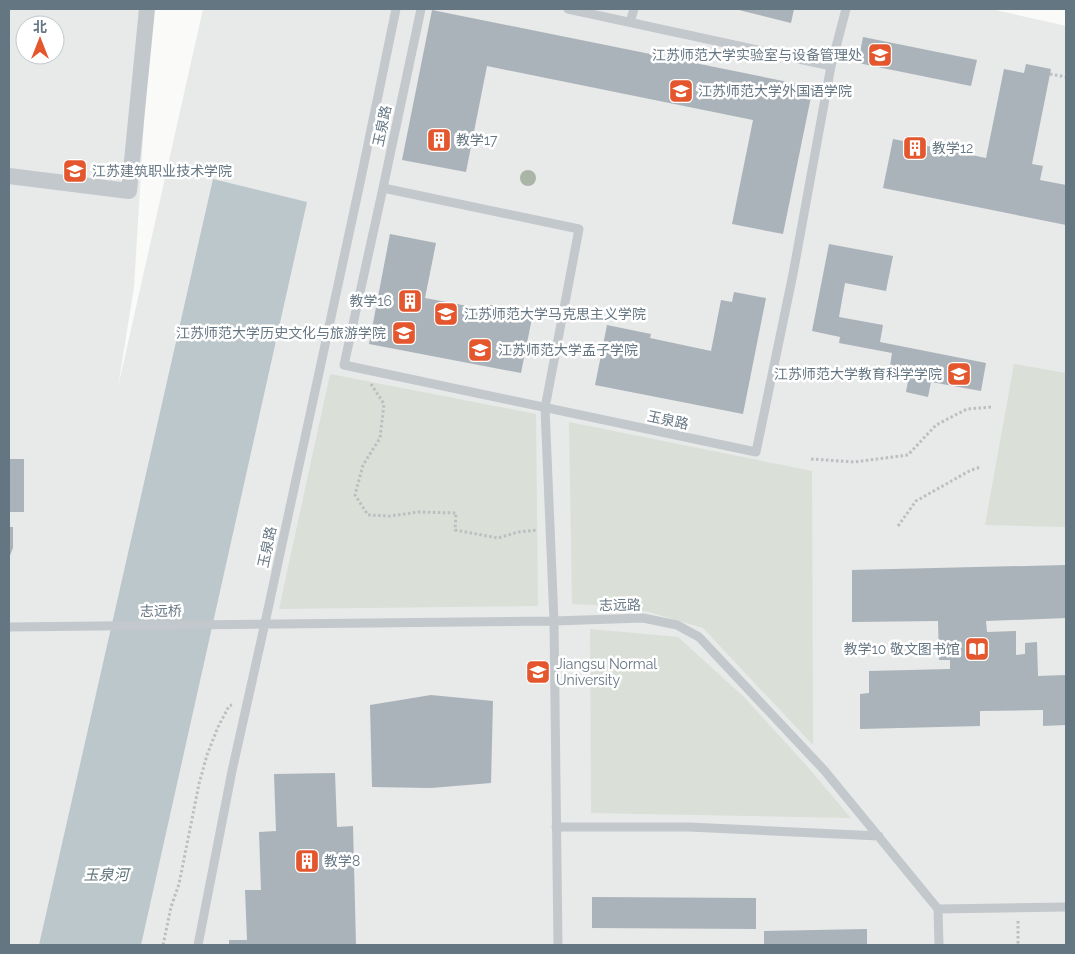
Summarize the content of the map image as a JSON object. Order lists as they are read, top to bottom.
{
  "streets": {
    "lane": ["玉泉路", "志远路", "志远桥"]
  },
  "crossings": [
    ["玉泉路", "志远路"],
    ["玉泉路", "志远桥"],
    ["志远路", "志远桥"]
  ],
  "water": ["玉泉河"],
  "places": {
    "school or university": [
      "江苏师范大学实验室与设备管理处",
      "江苏师范大学外国语学院",
      "江苏建筑职业技术学院",
      "江苏师范大学马克思主义学院",
      "江苏师范大学历史文化与旅游学院",
      "江苏师范大学孟子学院",
      "江苏师范大学教育科学学院",
      "Jiangsu Normal University"
    ],
    "building": [
      "教学17",
      "教学12",
      "教学16",
      "教学8"
    ],
    "library": ["教学10 敬文图书馆"]
  },
  "north": "top"
}
